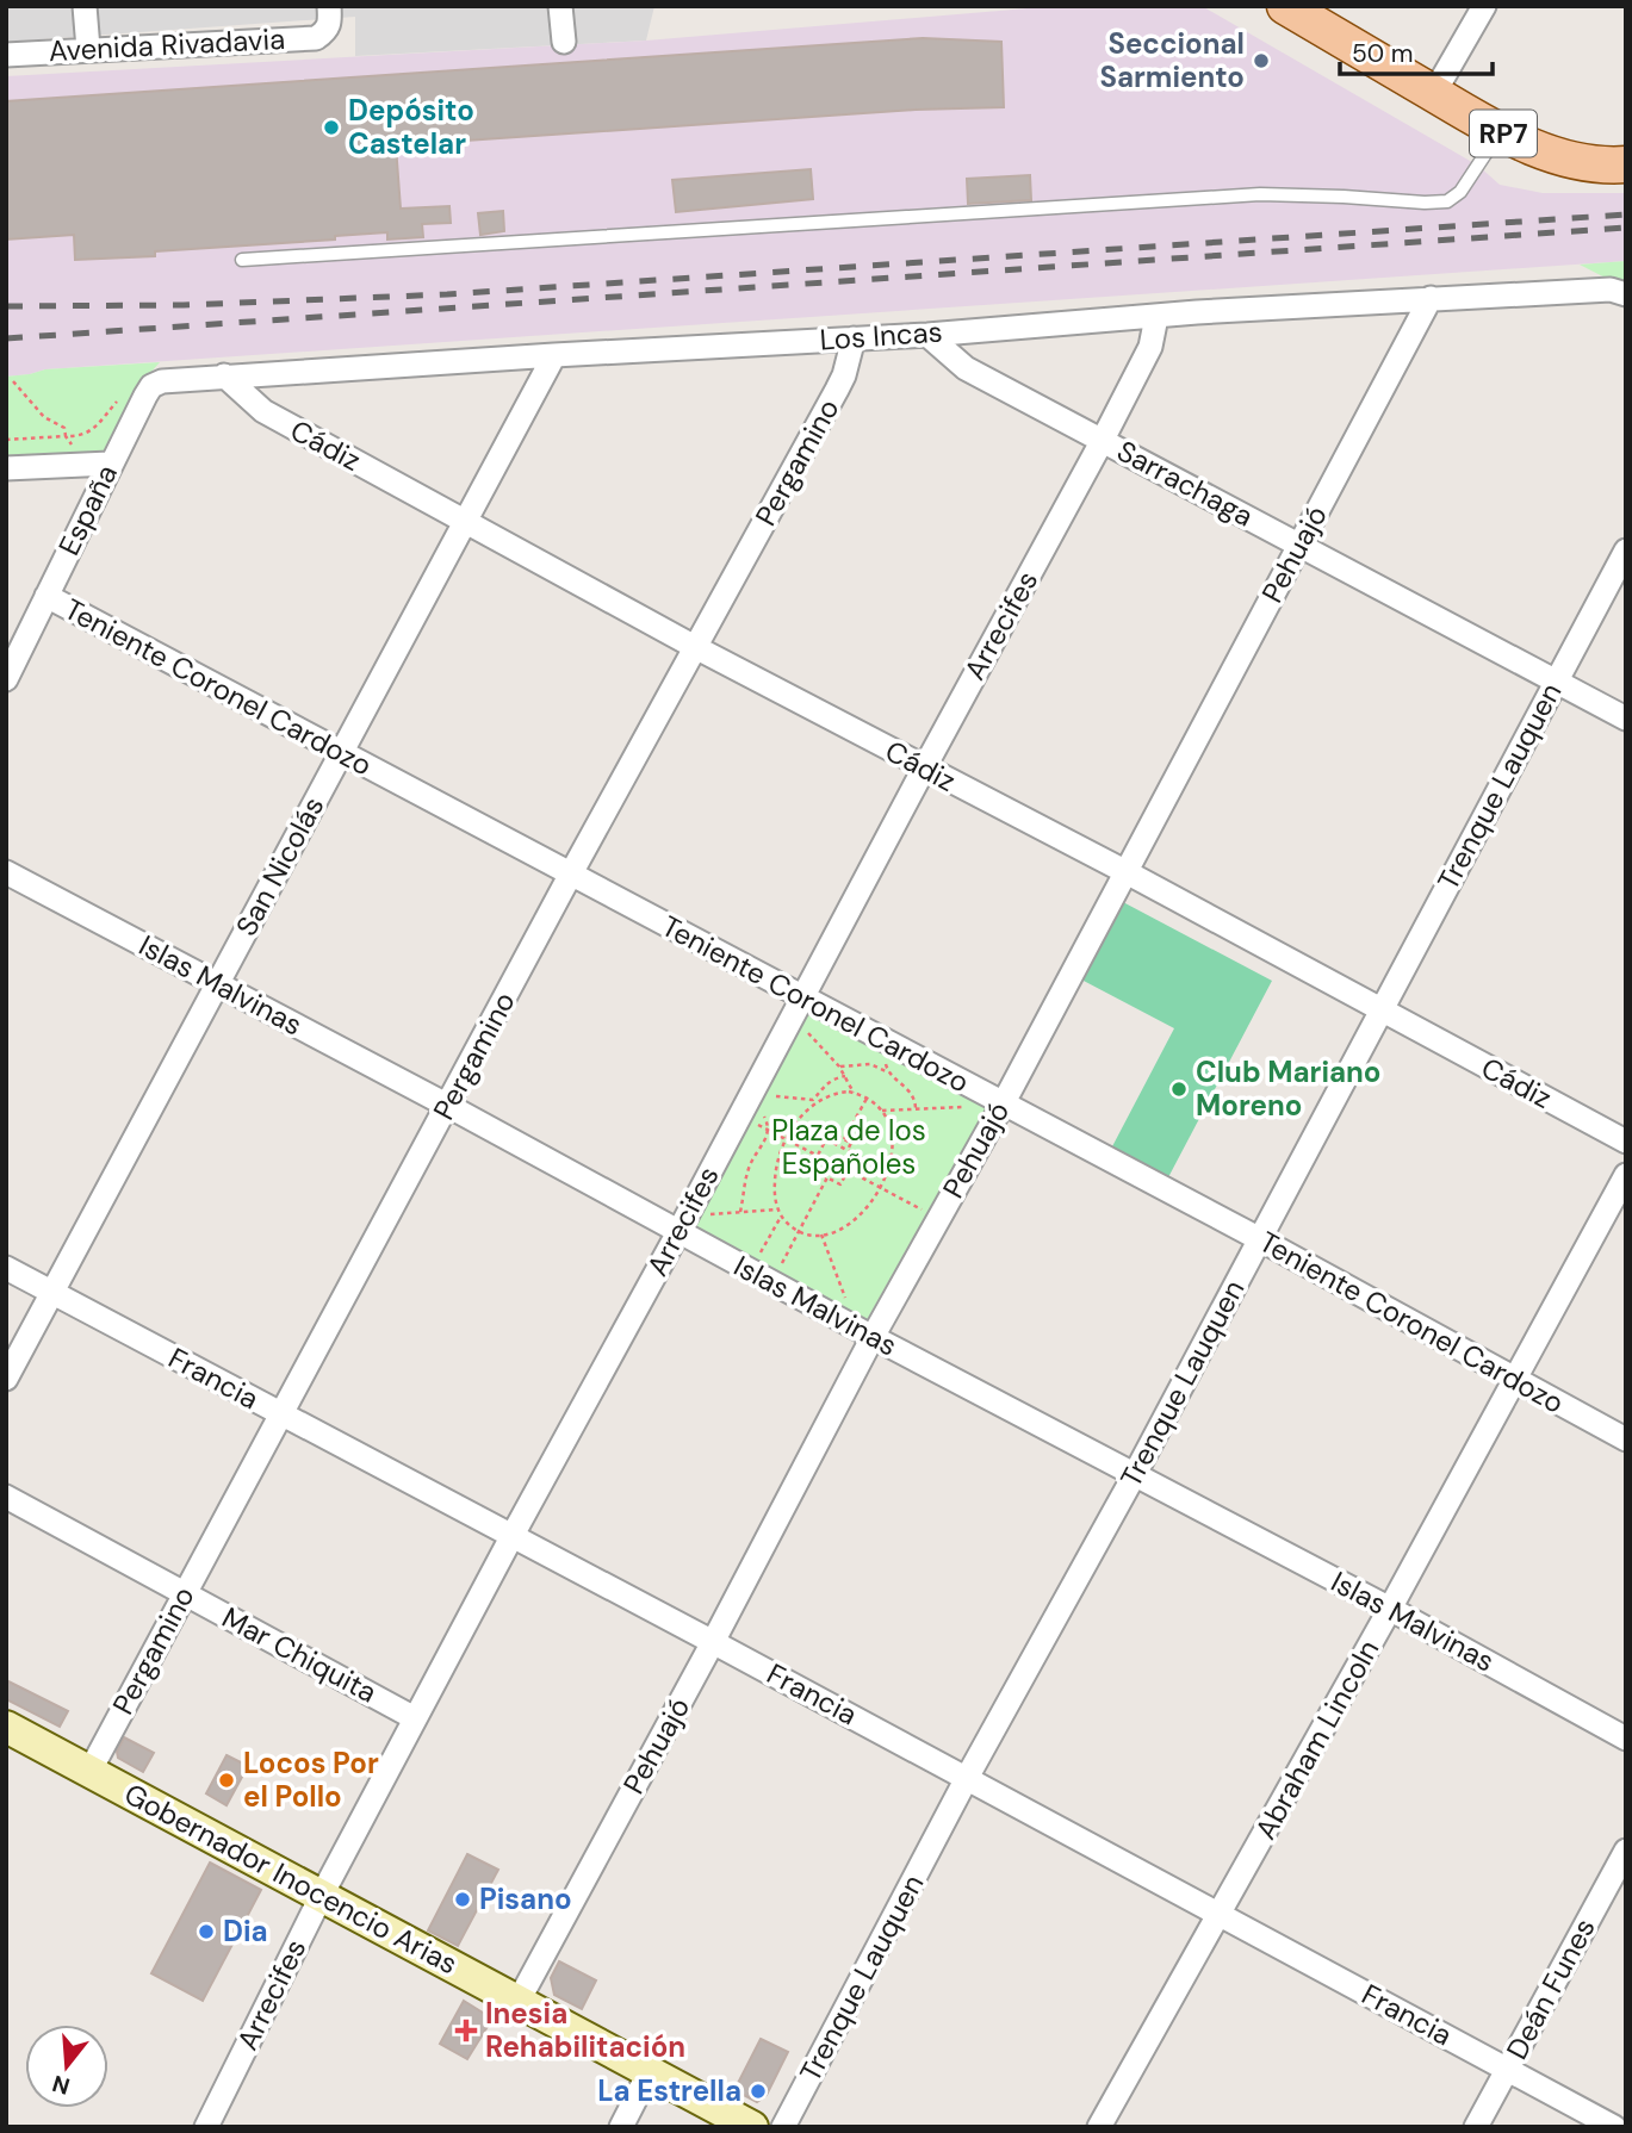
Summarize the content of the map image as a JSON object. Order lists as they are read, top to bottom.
{
  "streets": {
    "main road": ["RP7"],
    "street": [
      "Avenida Rivadavia",
      "Los Incas",
      "Cádiz",
      "Pergamino",
      "Sarrachaga",
      "España",
      "Pehuajó",
      "Arrecifes",
      "Teniente Coronel Cardozo",
      "Trenque Lauquen",
      "San Nicolás",
      "Islas Malvinas",
      "Francia",
      "Mar Chiquita",
      "Abraham Lincoln",
      "Gobernador Inocencio Arias",
      "Deán Funes"
    ]
  },
  "crossings": [
    ["Los Incas", "Cádiz"],
    ["Los Incas", "Pergamino"],
    ["Los Incas", "Sarrachaga"],
    ["Los Incas", "España"],
    ["Los Incas", "Pehuajó"],
    ["Los Incas", "Arrecifes"],
    ["Los Incas", "San Nicolás"],
    ["Cádiz", "Pergamino"],
    ["Cádiz", "Pehuajó"],
    ["Cádiz", "Arrecifes"],
    ["Cádiz", "Trenque Lauquen"],
    ["Cádiz", "San Nicolás"],
    ["Pergamino", "Teniente Coronel Cardozo"],
    ["Pergamino", "Islas Malvinas"],
    ["Pergamino", "Francia"],
    ["Pergamino", "Mar Chiquita"],
    ["Pergamino", "Gobernador Inocencio Arias"],
    ["Sarrachaga", "Pehuajó"],
    ["Sarrachaga", "Arrecifes"],
    ["Sarrachaga", "Trenque Lauquen"],
    ["España", "Teniente Coronel Cardozo"],
    ["Pehuajó", "Teniente Coronel Cardozo"],
    ["Pehuajó", "Islas Malvinas"],
    ["Pehuajó", "Francia"],
    ["Pehuajó", "Gobernador Inocencio Arias"],
    ["Arrecifes", "Teniente Coronel Cardozo"],
    ["Arrecifes", "Islas Malvinas"],
    ["Arrecifes", "Francia"],
    ["Arrecifes", "Mar Chiquita"],
    ["Arrecifes", "Gobernador Inocencio Arias"],
    ["Teniente Coronel Cardozo", "Trenque Lauquen"],
    ["Teniente Coronel Cardozo", "San Nicolás"],
    ["Teniente Coronel Cardozo", "Abraham Lincoln"],
    ["Trenque Lauquen", "Islas Malvinas"],
    ["Trenque Lauquen", "Francia"],
    ["San Nicolás", "Islas Malvinas"],
    ["San Nicolás", "Francia"],
    ["Islas Malvinas", "Abraham Lincoln"],
    ["Francia", "Abraham Lincoln"],
    ["Francia", "Deán Funes"]
  ],
  "parks": ["Plaza de los Españoles"],
  "places": {
    "other": [
      "Seccional Sarmiento",
      "Depósito Castelar",
      "Club Mariano Moreno",
      "Locos Por el Pollo",
      "Pisano",
      "Dia",
      "La Estrella"
    ],
    "health": ["Inesia Rehabilitación"]
  },
  "scale_bar": "50 m",
  "north": "bottom"
}
